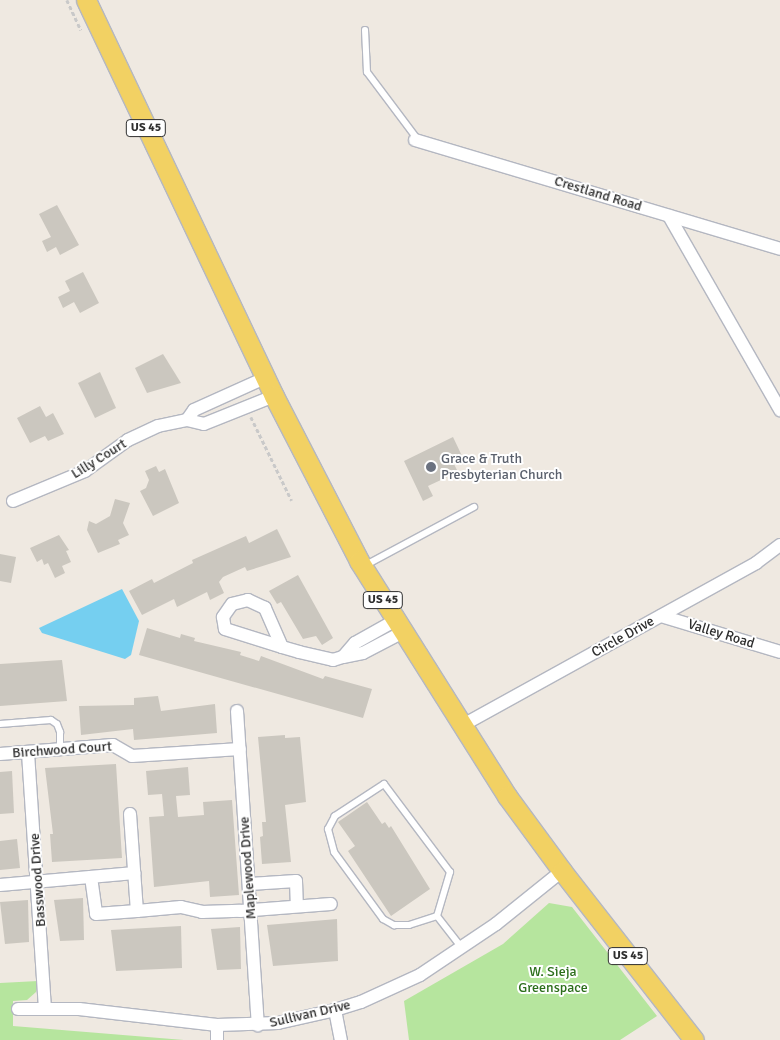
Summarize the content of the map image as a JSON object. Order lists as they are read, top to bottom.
{
  "streets": {
    "main road": ["US 45"],
    "street": [
      "Crestland Road",
      "Lilly Court",
      "Valley Road",
      "Circle Drive",
      "Birchwood Court",
      "Maplewood Drive",
      "Basswood Drive",
      "Sullivan Drive"
    ]
  },
  "crossings": [
    ["US 45", "Lilly Court"],
    ["US 45", "Circle Drive"],
    ["US 45", "Sullivan Drive"],
    ["Valley Road", "Circle Drive"],
    ["Birchwood Court", "Maplewood Drive"],
    ["Birchwood Court", "Basswood Drive"],
    ["Maplewood Drive", "Sullivan Drive"],
    ["Basswood Drive", "Sullivan Drive"]
  ],
  "parks": ["W. Sieja Greenspace"],
  "places": ["Grace & Truth Presbyterian Church"]
}
